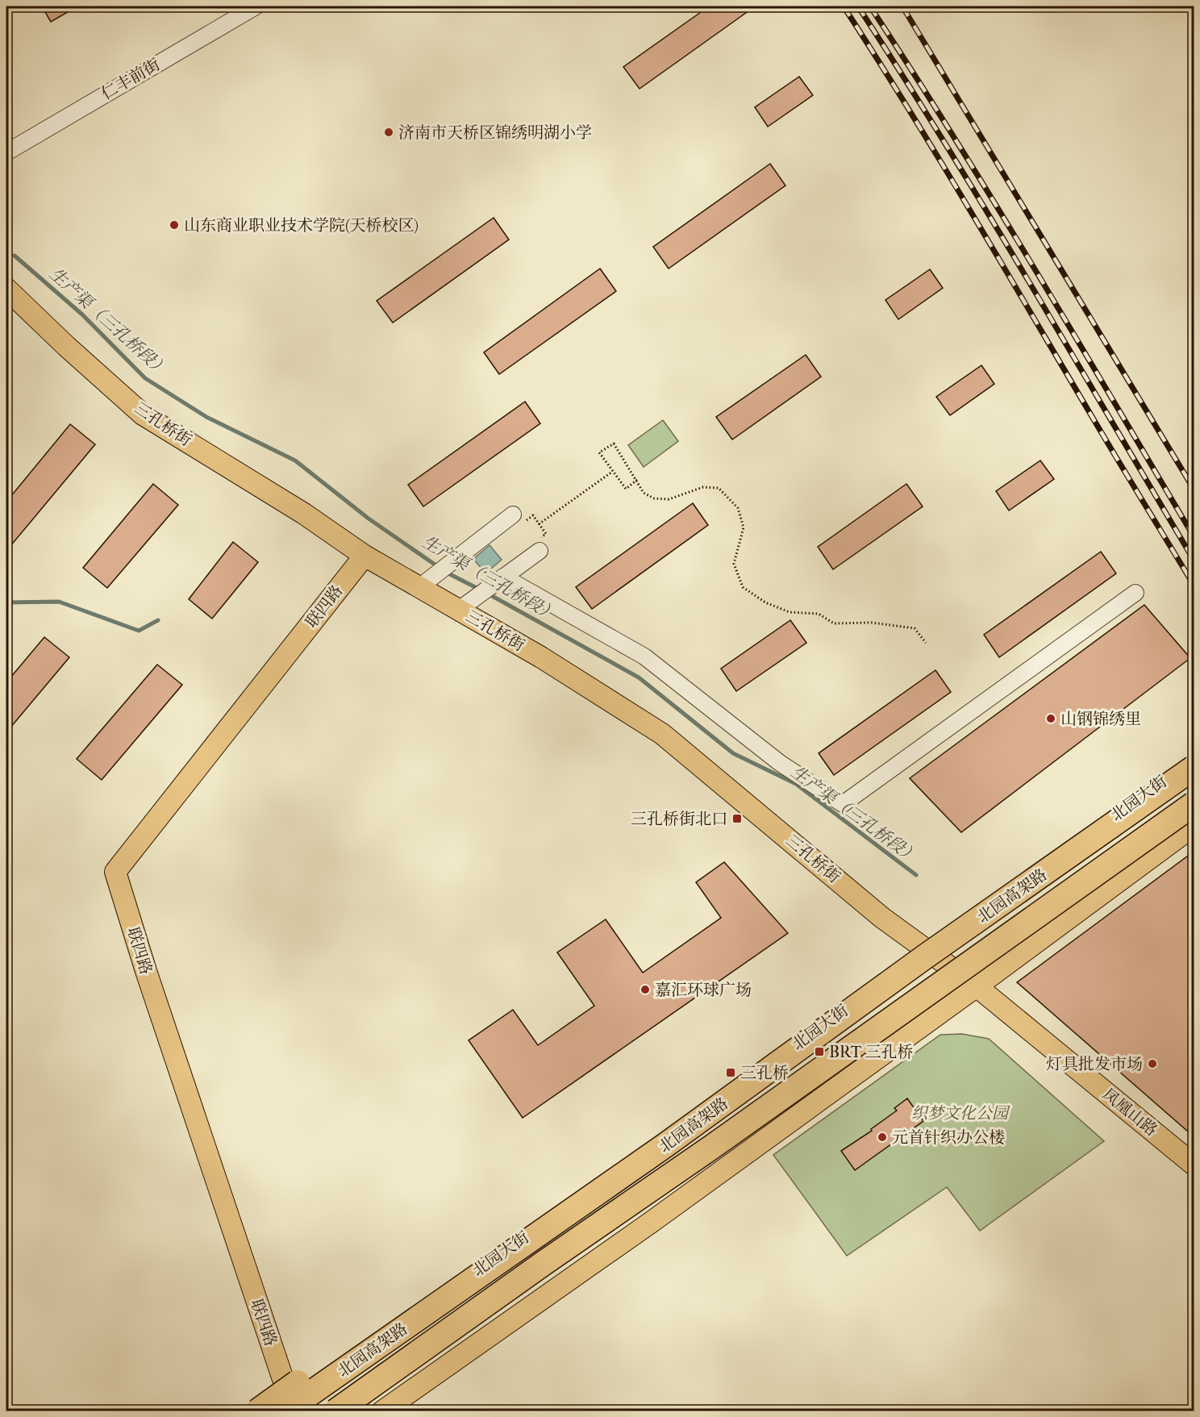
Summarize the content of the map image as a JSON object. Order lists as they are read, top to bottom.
{
  "streets": {
    "highway": ["北园高架路"],
    "main road": [
      "三孔桥街",
      "联四路",
      "北园大街",
      "凤凰山路"
    ],
    "street": ["仁丰前街"]
  },
  "crossings": [
    ["三孔桥街", "联四路"],
    ["三孔桥街", "北园大街"],
    ["三孔桥街", "凤凰山路"],
    ["联四路", "北园大街"],
    ["联四路", "北园高架路"],
    ["北园大街", "北园高架路"]
  ],
  "water": ["生产渠（三孔桥段）"],
  "parks": ["织梦文化公园"],
  "places": {
    "other": [
      "济南市天桥区锦绣明湖小学",
      "山东商业职业技术学院(天桥校区)",
      "山钢锦绣里",
      "嘉汇环球广场",
      "灯具批发市场",
      "元首针织办公楼"
    ],
    "transit": ["三孔桥街北口", "BRT 三孔桥", "三孔桥"]
  }
}
